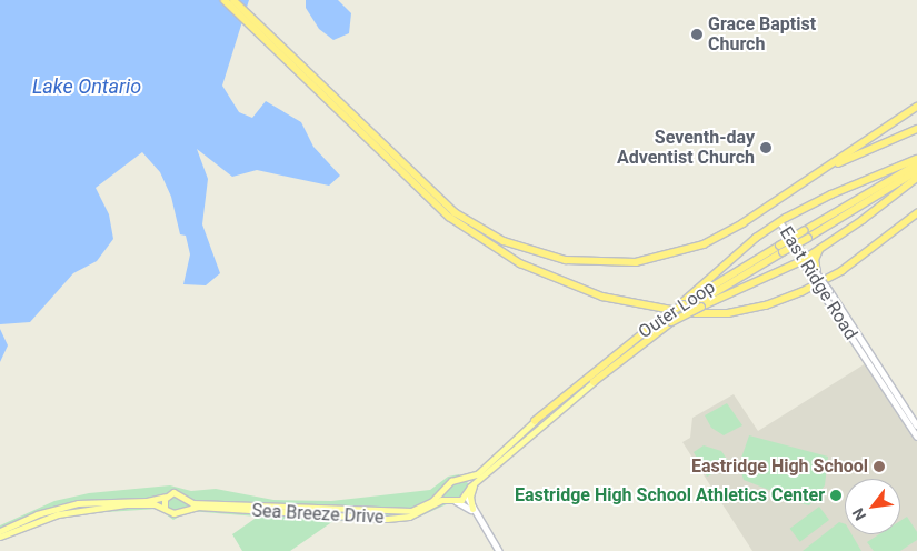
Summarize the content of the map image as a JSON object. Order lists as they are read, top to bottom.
{
  "streets": {
    "highway": ["Outer Loop"],
    "main road": ["East Ridge Road", "Sea Breeze Drive"]
  },
  "crossings": [
    ["Outer Loop", "Sea Breeze Drive"]
  ],
  "water": ["Lake Ontario"],
  "places": [
    "Grace Baptist Church",
    "Seventh-day Adventist Church",
    "Eastridge High School",
    "Eastridge High School Athletics Center"
  ],
  "north": "bottom left"
}
